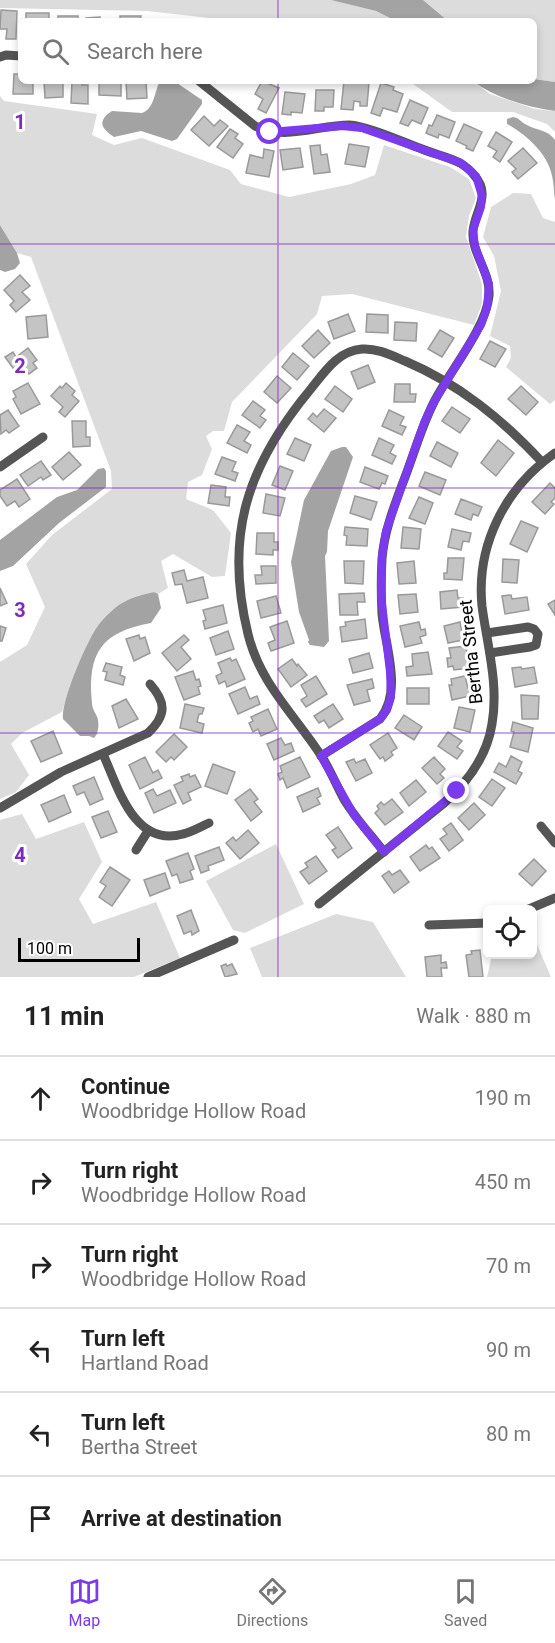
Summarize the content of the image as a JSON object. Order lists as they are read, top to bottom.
{
  "streets": {
    "street": ["Bertha Street"]
  },
  "scale_bar": "100 m",
  "page": {
    "search": "Search here",
    "scale": "100 m",
    "heading": ["11 min", "Walk · 880 m"],
    "list": [
      ["Continue", "Woodbridge Hollow Road", "190 m"],
      ["Turn right", "Woodbridge Hollow Road", "450 m"],
      ["Turn right", "Woodbridge Hollow Road", "70 m"],
      ["Turn left", "Hartland Road", "90 m"],
      ["Turn left", "Bertha Street", "80 m"],
      "Arrive at destination"
    ],
    "nav": ["Map", "Directions", "Saved"]
  },
  "grid": {
    "rows": [
      "1",
      "2",
      "3",
      "4"
    ]
  }
}
